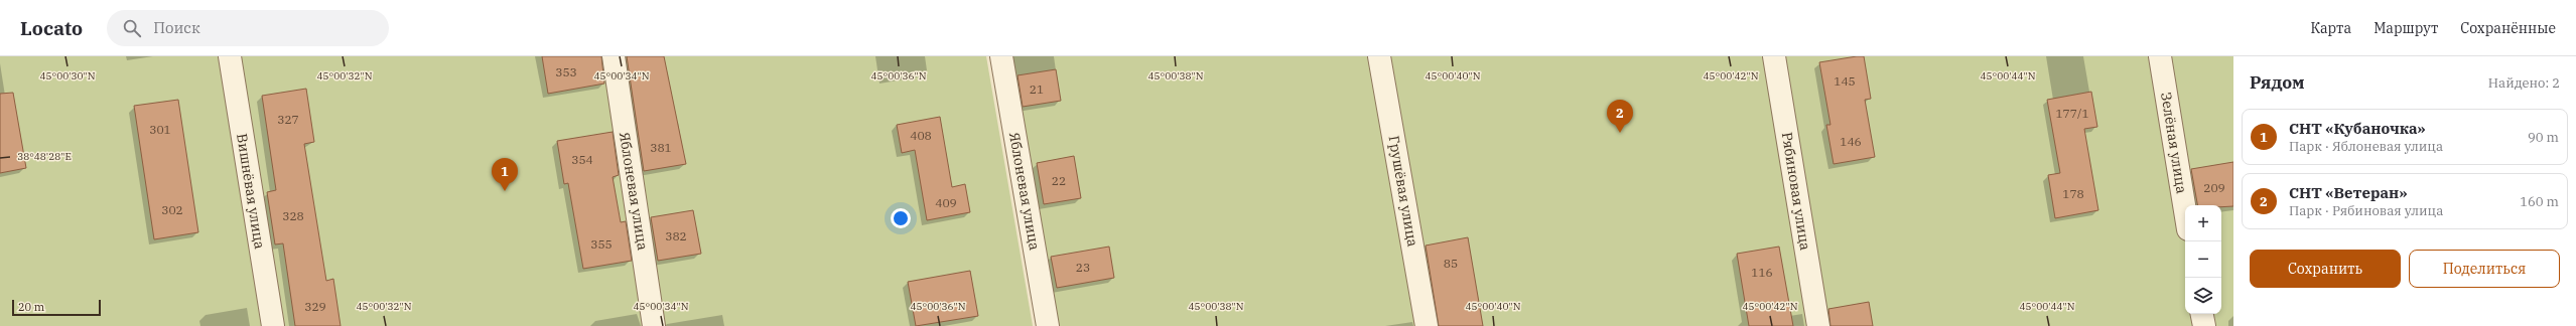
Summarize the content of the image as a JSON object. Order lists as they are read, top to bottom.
{
  "streets": {
    "street": [
      "Зелёная улица",
      "Вишнёвая улица",
      "Яблоневая улица",
      "Грушёвая улица",
      "Рябиновая улица"
    ]
  },
  "house_numbers": [
    "353",
    "145",
    "21",
    "177/1",
    "327",
    "301",
    "408",
    "146",
    "381",
    "354",
    "22",
    "209",
    "178",
    "409",
    "302",
    "328",
    "382",
    "355",
    "85",
    "23",
    "116",
    "329"
  ],
  "scale_bar": "20 m",
  "page": {
    "header": "Locato",
    "search": "Поиск",
    "nav": ["Карта", "Маршрут", "Сохранённые"],
    "heading": ["Рядом", "Найдено: 2"],
    "pins": ["2", "1"],
    "list": [
      {
        "mark": "1",
        "name": "СНТ «Кубаночка»",
        "note": "Парк · Яблоневая улица",
        "value": "90 m"
      },
      {
        "mark": "2",
        "name": "СНТ «Ветеран»",
        "note": "Парк · Рябиновая улица",
        "value": "160 m"
      }
    ],
    "map_buttons": ["+", "−"],
    "buttons": ["Сохранить", "Поделиться"],
    "scale": "20 m"
  },
  "coordinates": [
    "45°00'30\"N",
    "45°00'32\"N",
    "45°00'34\"N",
    "45°00'36\"N",
    "45°00'38\"N",
    "45°00'40\"N",
    "45°00'42\"N",
    "45°00'44\"N",
    "38°48'28\"E"
  ]
}
